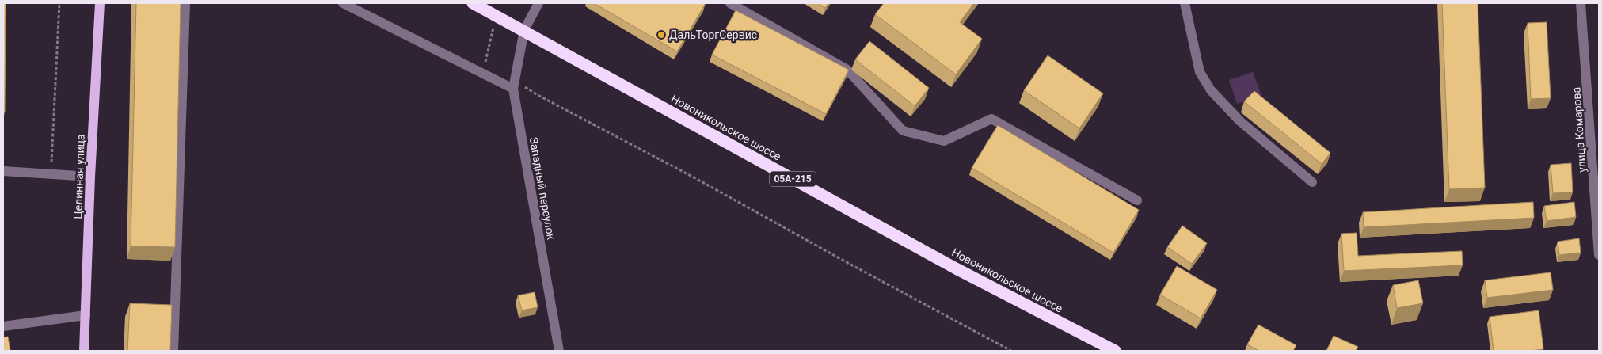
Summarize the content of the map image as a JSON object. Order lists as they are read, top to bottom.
{
  "streets": {
    "highway": ["Новоникольское шоссе", "05А-215"],
    "main road": ["Целинная улица"],
    "street": ["улица Комарова", "Западный переулок"]
  },
  "crossings": [
    ["Новоникольское шоссе", "Западный переулок"]
  ],
  "places": ["ДальТоргСервис"]
}
